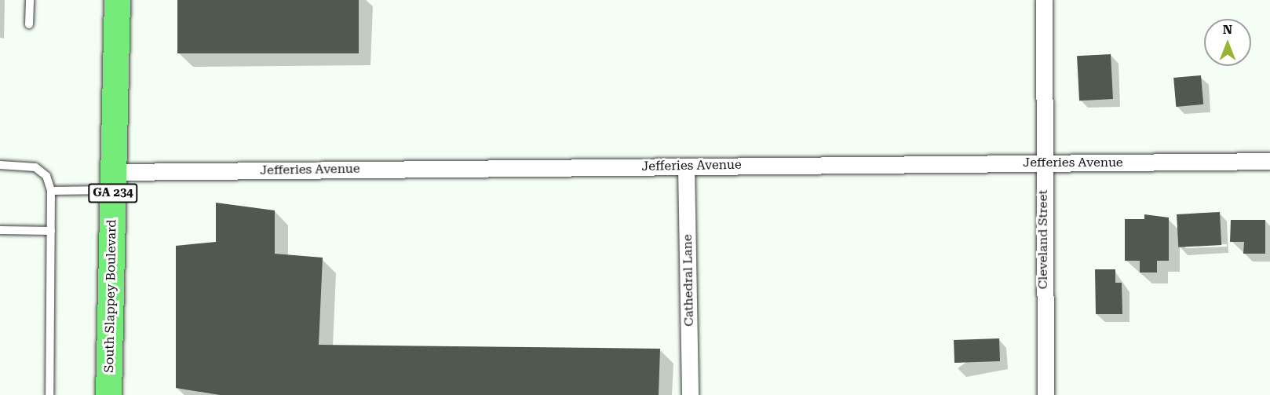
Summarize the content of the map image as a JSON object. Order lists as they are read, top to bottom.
{
  "streets": {
    "main road": ["GA 234", "South Slappey Boulevard"],
    "street": ["Jefferies Avenue", "Cleveland Street", "Cathedral Lane"]
  },
  "crossings": [
    ["Jefferies Avenue", "Cleveland Street"],
    ["Jefferies Avenue", "Cathedral Lane"],
    ["Jefferies Avenue", "South Slappey Boulevard"]
  ],
  "north": "top"
}
